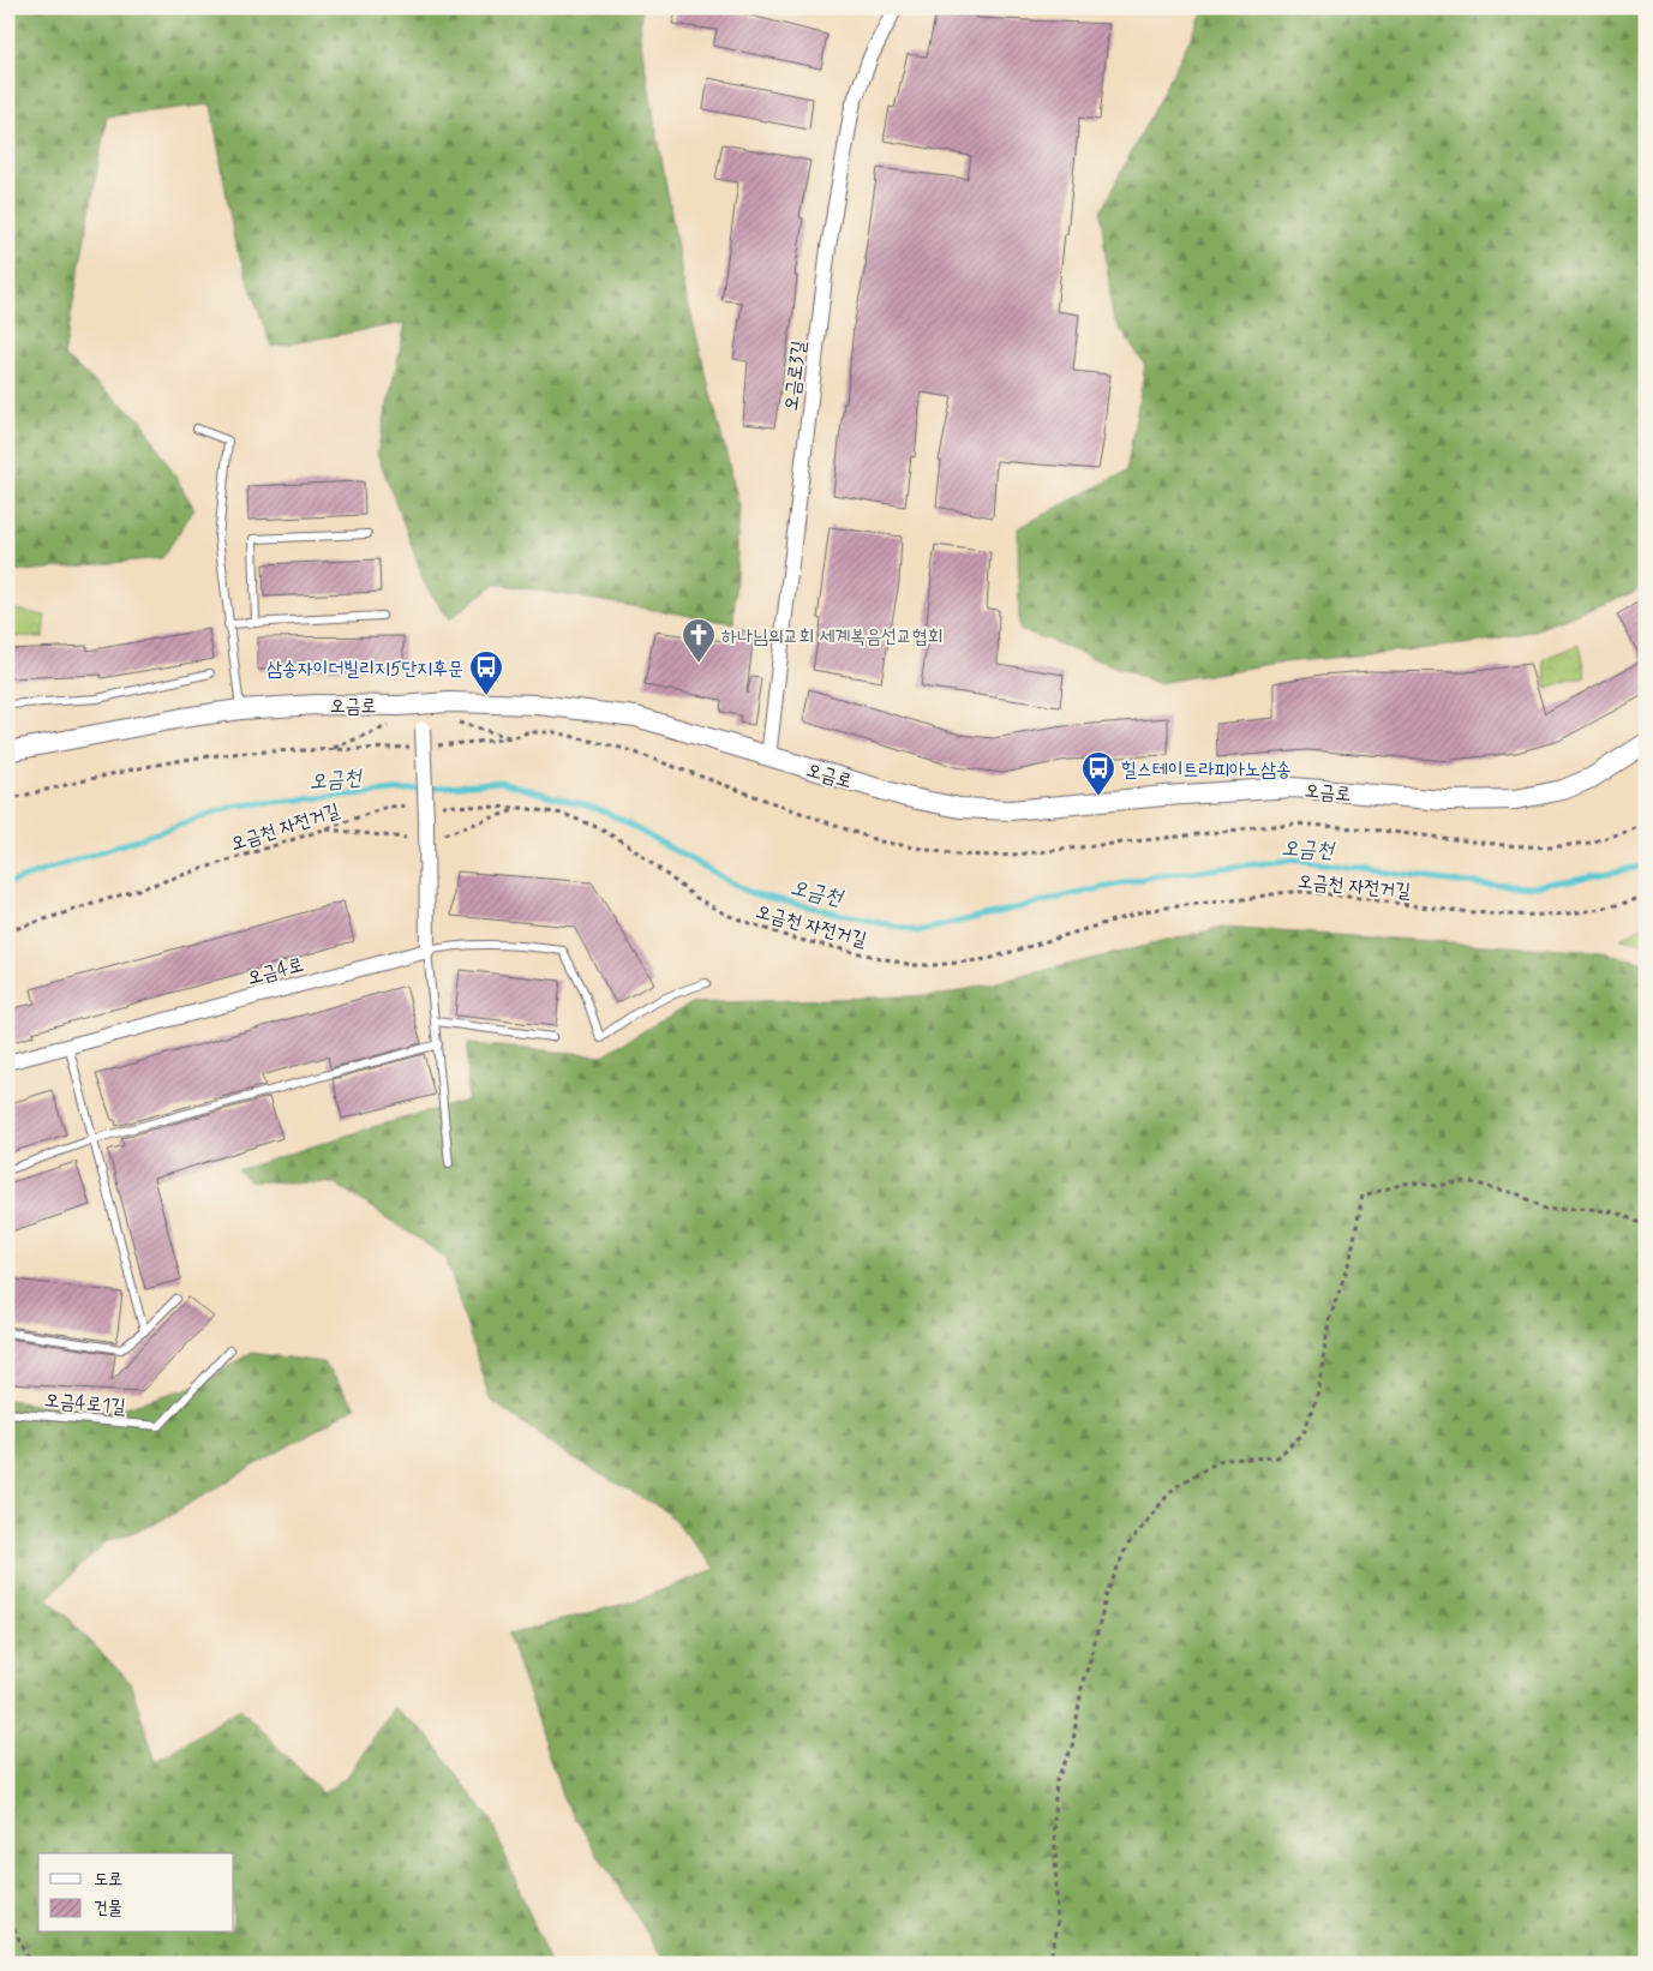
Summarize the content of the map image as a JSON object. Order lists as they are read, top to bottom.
{
  "streets": {
    "street": ["오금로3길", "오금로", "오금4로"],
    "lane": ["오금4로1길"],
    "path": ["오금천 자전거길"]
  },
  "crossings": [
    ["오금로3길", "오금로"]
  ],
  "water": ["오금천"],
  "places": {
    "church": ["하나님의교회 세계복음선교협회"],
    "bus stop": ["삼송자이더빌리지5단지후문", "힐스테이트라피아노삼송"]
  },
  "legend": ["도로", "건물"]
}
